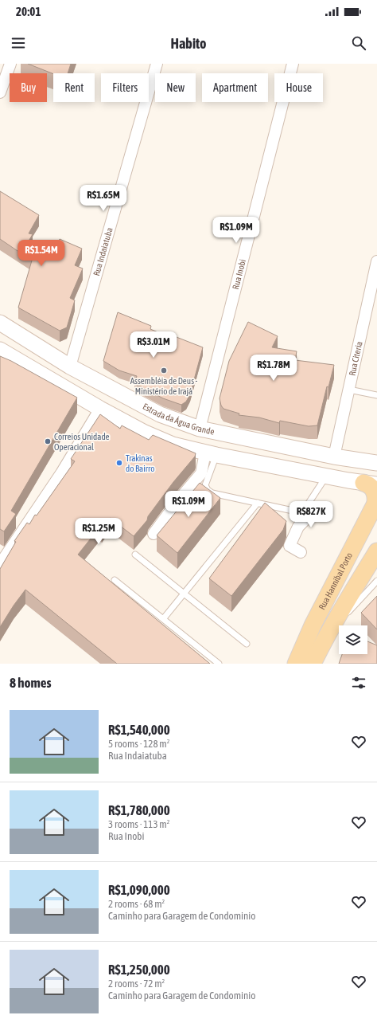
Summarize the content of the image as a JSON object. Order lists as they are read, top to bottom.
{
  "streets": {
    "main road": ["Estrada da Água Grande", "Rua Hannibal Porto"],
    "street": ["Rua Indaiatuba", "Rua Inobi", "Rua Citeria"]
  },
  "crossings": [
    ["Rua Indaiatuba", "Estrada da Água Grande"],
    ["Rua Inobi", "Estrada da Água Grande"],
    ["Rua Citeria", "Estrada da Água Grande"]
  ],
  "places": ["Assembléia de Deus - Ministério de Irajá", "Correios Unidade Operacional", "Trakinas do Bairro"],
  "page": {
    "status": "20:01",
    "header": "Habito",
    "chip": [
      "Buy",
      "Rent",
      "Filters",
      "New",
      "Apartment",
      "House"
    ],
    "price": [
      "R$1.65M",
      "R$1.09M",
      "R$1.54M",
      "R$3.01M",
      "R$1.78M",
      "R$1.09M",
      "R$827K",
      "R$1.25M"
    ],
    "heading": "8 homes",
    "list": [
      {
        "name": "R$1,540,000",
        "note": "5 rooms · 128 m² · Rua Indaiatuba"
      },
      {
        "name": "R$1,780,000",
        "note": "3 rooms · 113 m² · Rua Inobi"
      },
      {
        "name": "R$1,090,000",
        "note": "2 rooms · 68 m² · Caminho para Garagem de Condominio"
      },
      {
        "name": "R$1,250,000",
        "note": "2 rooms · 72 m² · Caminho para Garagem de Condominio"
      }
    ]
  }
}
